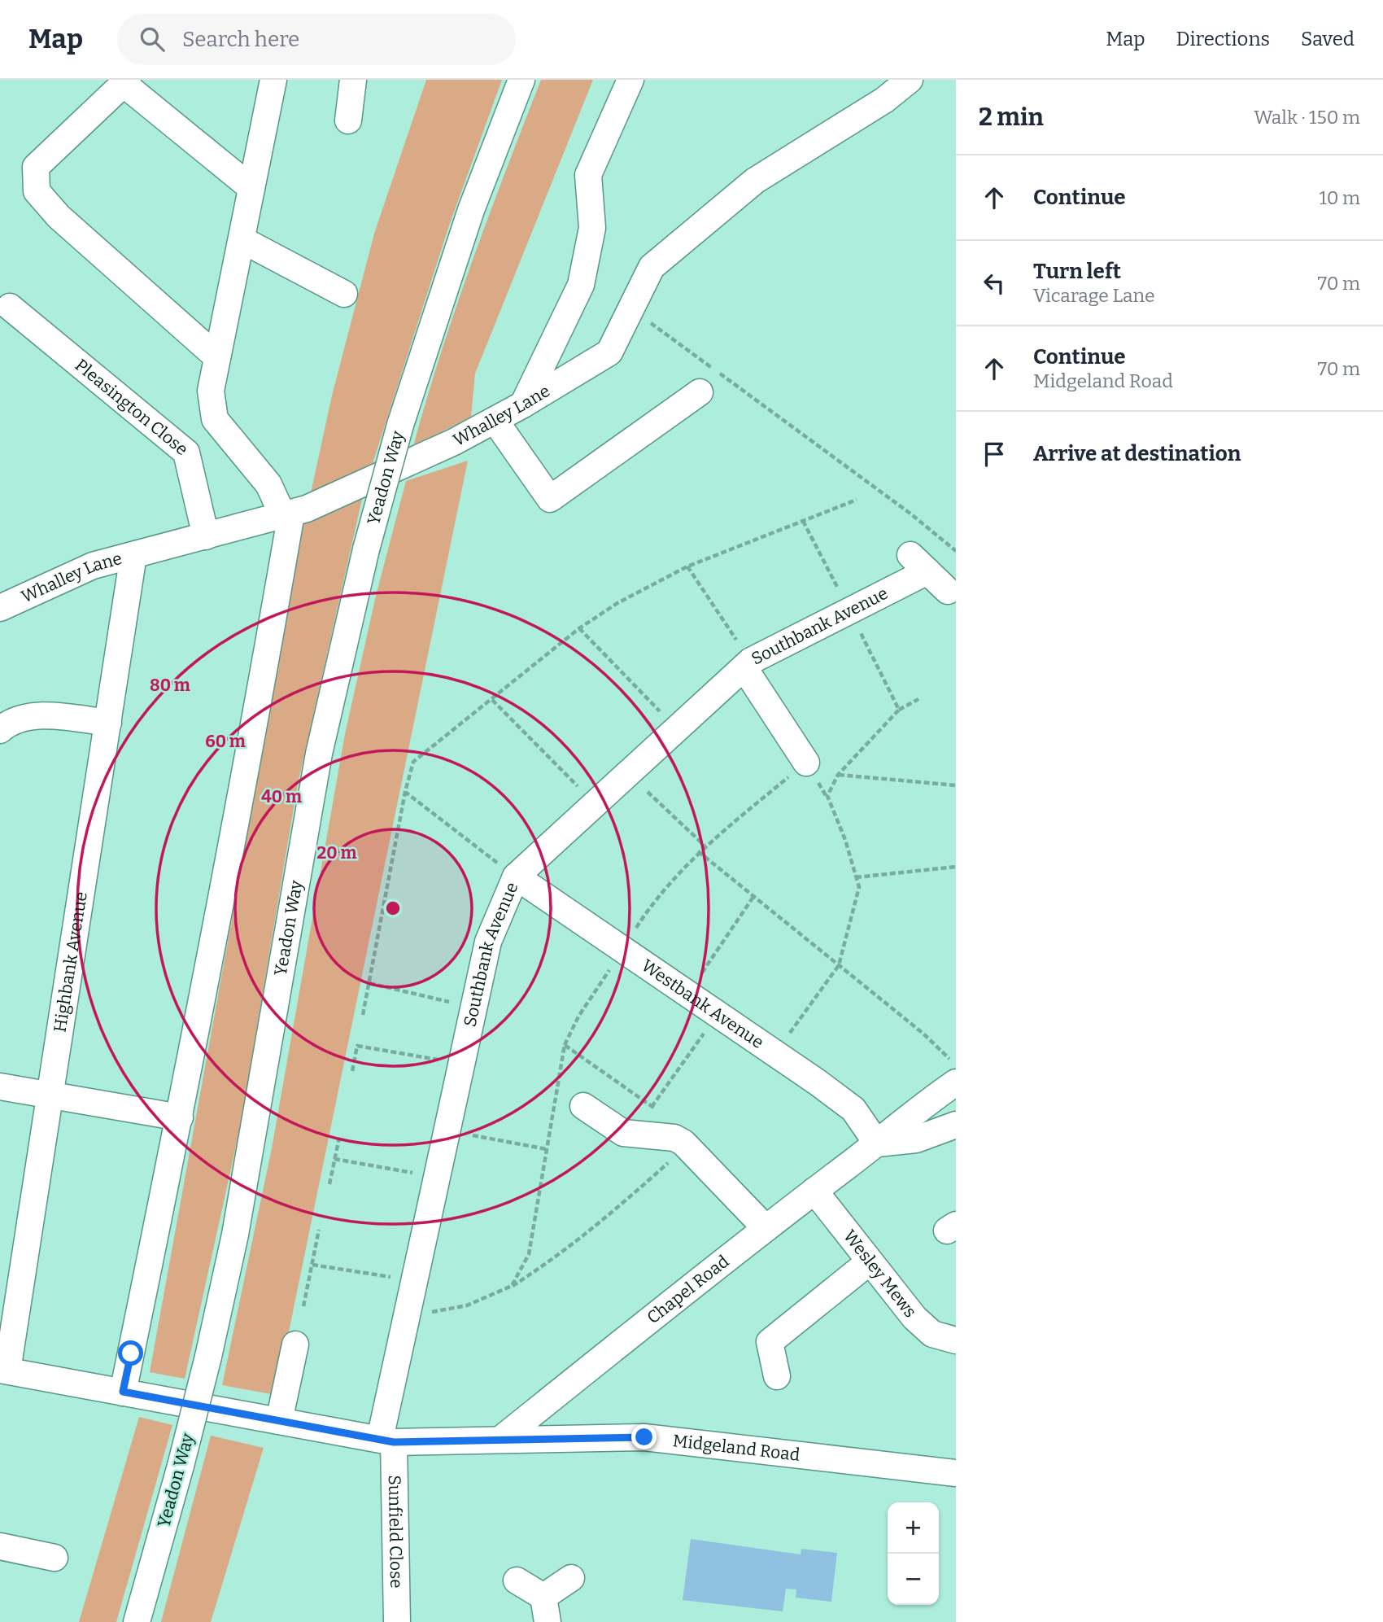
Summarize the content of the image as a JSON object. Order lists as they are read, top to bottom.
{
  "streets": {
    "street": [
      "Pleasington Close",
      "Whalley Lane",
      "Yeadon Way",
      "Southbank Avenue",
      "Highbank Avenue",
      "Westbank Avenue",
      "Wesley Mews",
      "Chapel Road",
      "Midgeland Road",
      "Sunfield Close"
    ]
  },
  "crossings": [
    ["Pleasington Close", "Whalley Lane"],
    ["Whalley Lane", "Highbank Avenue"],
    ["Southbank Avenue", "Westbank Avenue"],
    ["Southbank Avenue", "Midgeland Road"],
    ["Southbank Avenue", "Sunfield Close"],
    ["Highbank Avenue", "Midgeland Road"],
    ["Westbank Avenue", "Chapel Road"],
    ["Wesley Mews", "Chapel Road"],
    ["Chapel Road", "Midgeland Road"],
    ["Midgeland Road", "Sunfield Close"]
  ],
  "page": {
    "header": "Map",
    "search": "Search here",
    "nav": ["Map", "Directions", "Saved"],
    "heading": ["2 min", "Walk · 150 m"],
    "list": [
      ["Continue", "10 m"],
      ["Turn left", "Vicarage Lane", "70 m"],
      ["Continue", "Midgeland Road", "70 m"],
      "Arrive at destination"
    ],
    "map_buttons": ["+", "−"]
  },
  "rings": [
    "80 m",
    "60 m",
    "40 m",
    "20 m"
  ]
}
